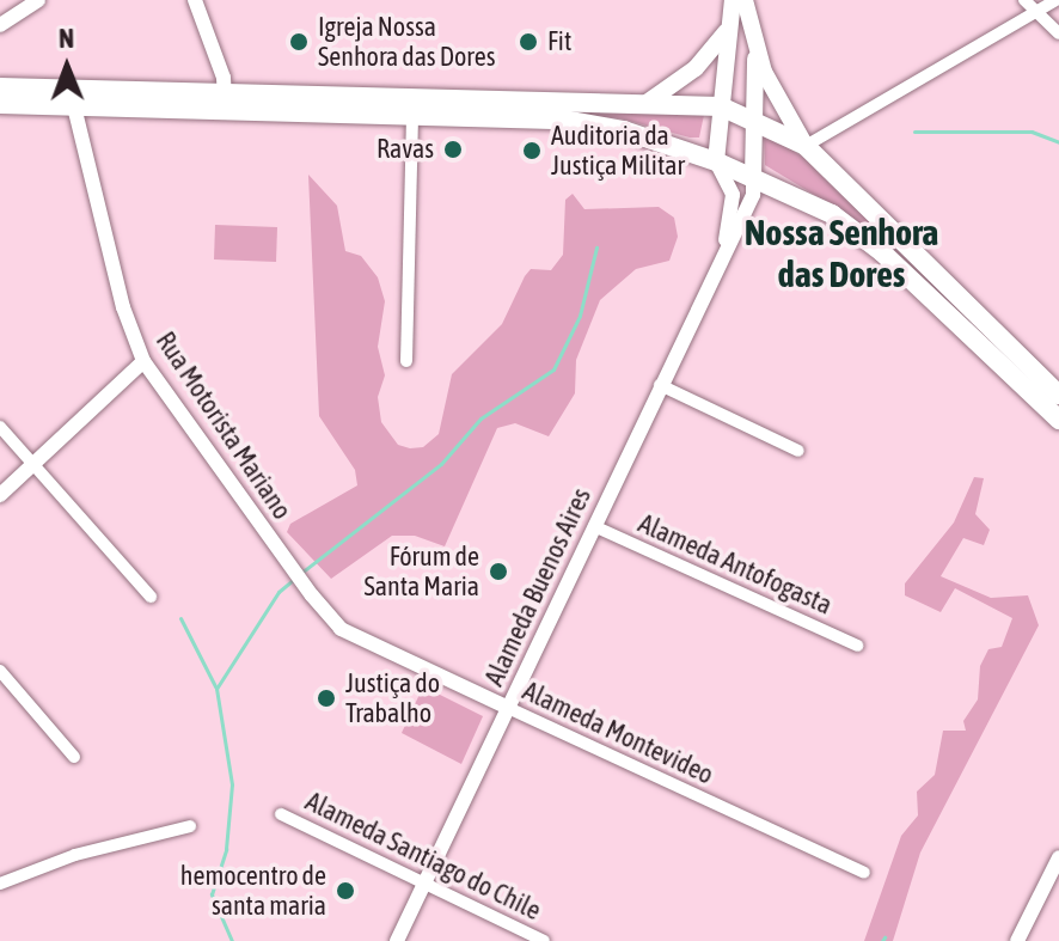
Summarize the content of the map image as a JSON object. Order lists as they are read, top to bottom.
{
  "streets": {
    "street": [
      "Rua Motorista Mariano",
      "Alameda Antofogasta",
      "Alameda Buenos Aires",
      "Alameda Montevideo",
      "Alameda Santiago do Chile"
    ]
  },
  "crossings": [
    ["Rua Motorista Mariano", "Alameda Montevideo"],
    ["Alameda Antofogasta", "Alameda Buenos Aires"],
    ["Alameda Buenos Aires", "Alameda Montevideo"],
    ["Alameda Buenos Aires", "Alameda Santiago do Chile"]
  ],
  "districts": ["Nossa Senhora das Dores"],
  "places": [
    "Igreja Nossa Senhora das Dores",
    "Fit",
    "Ravas",
    "Auditoria da Justiça Militar",
    "Fórum de Santa Maria",
    "Justiça do Trabalho",
    "hemocentro de santa maria"
  ],
  "north": "top"
}
